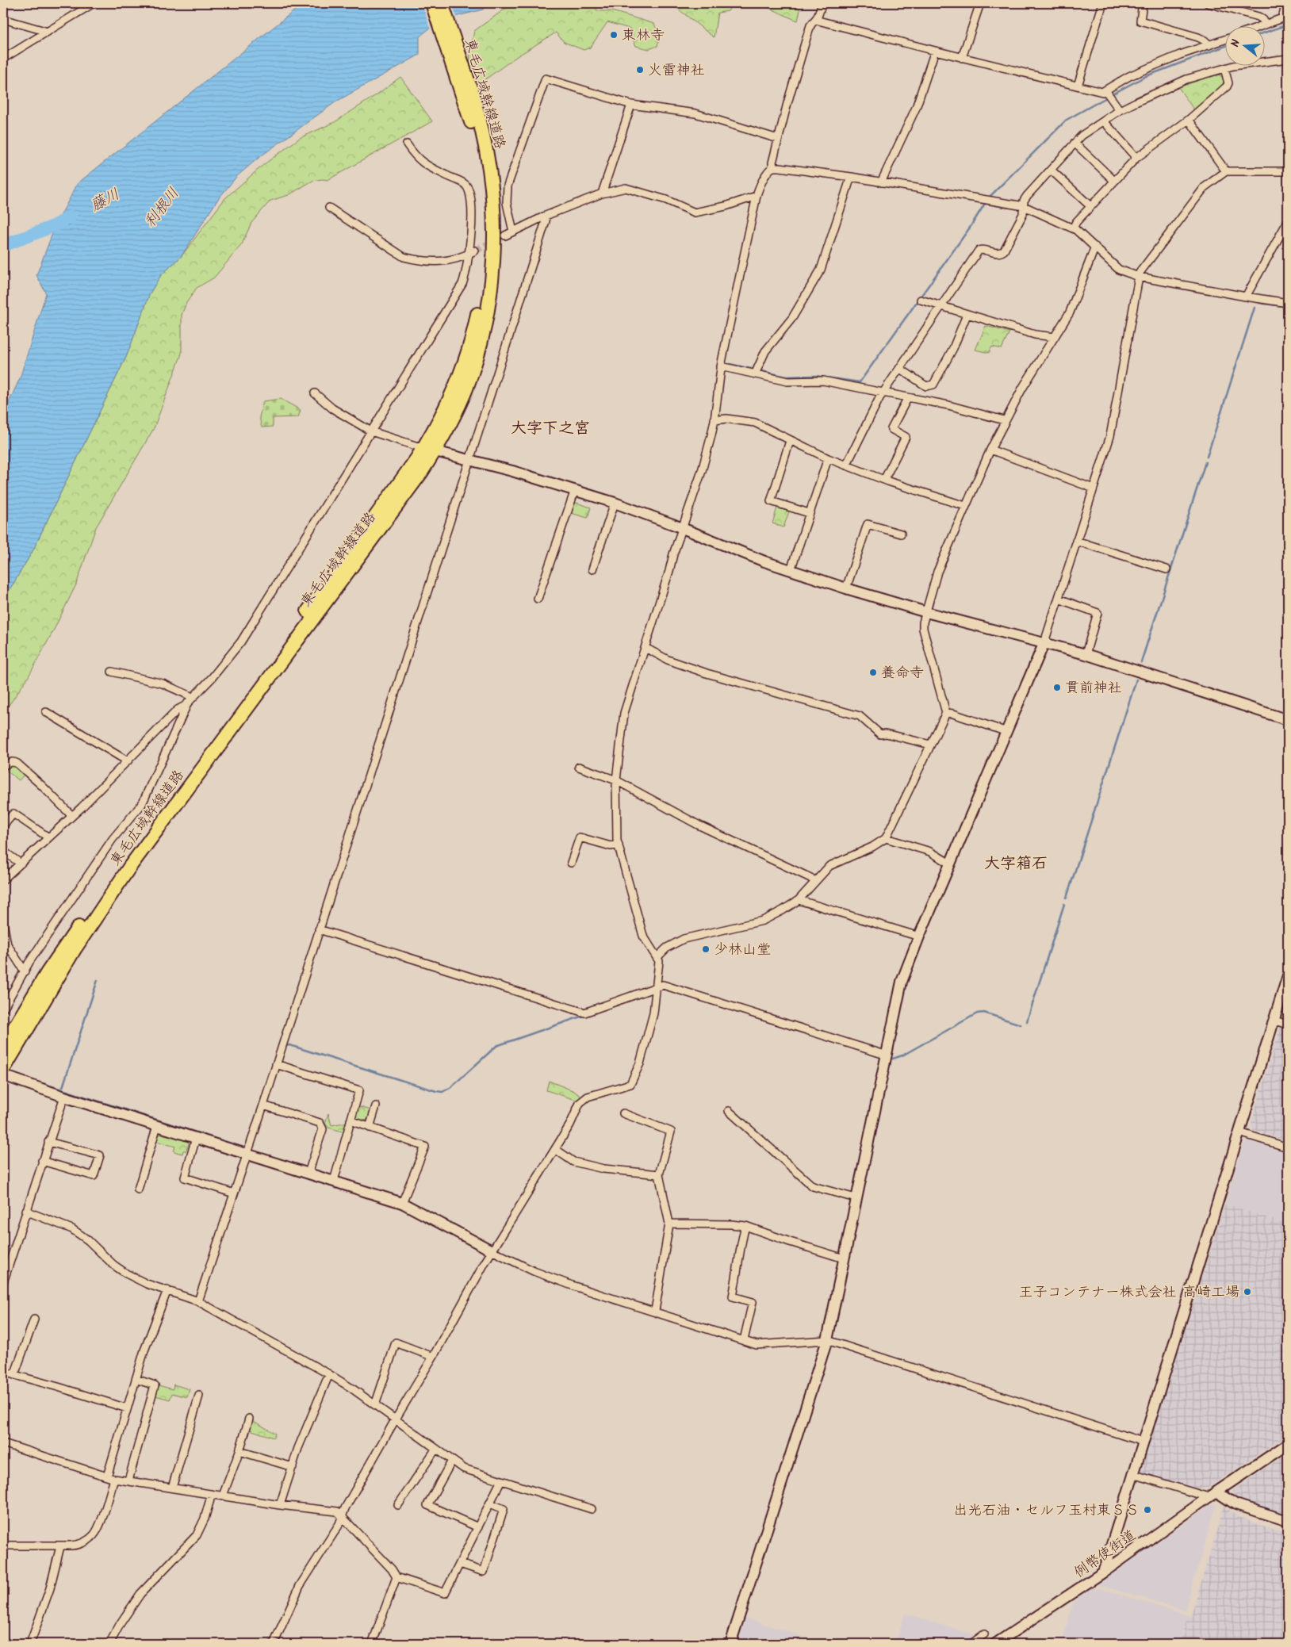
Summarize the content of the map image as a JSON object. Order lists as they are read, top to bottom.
{
  "streets": {
    "highway": ["東毛広域幹線道路"],
    "street": ["例幣使街道"]
  },
  "districts": ["大字下之宮", "大字箱石"],
  "water": ["藤川", "利根川"],
  "places": [
    "東林寺",
    "火雷神社",
    "養命寺",
    "貫前神社",
    "少林山堂",
    "王子コンテナー株式会社 高崎工場",
    "出光石油・セルフ玉村東ＳＳ"
  ],
  "north": "left"
}
